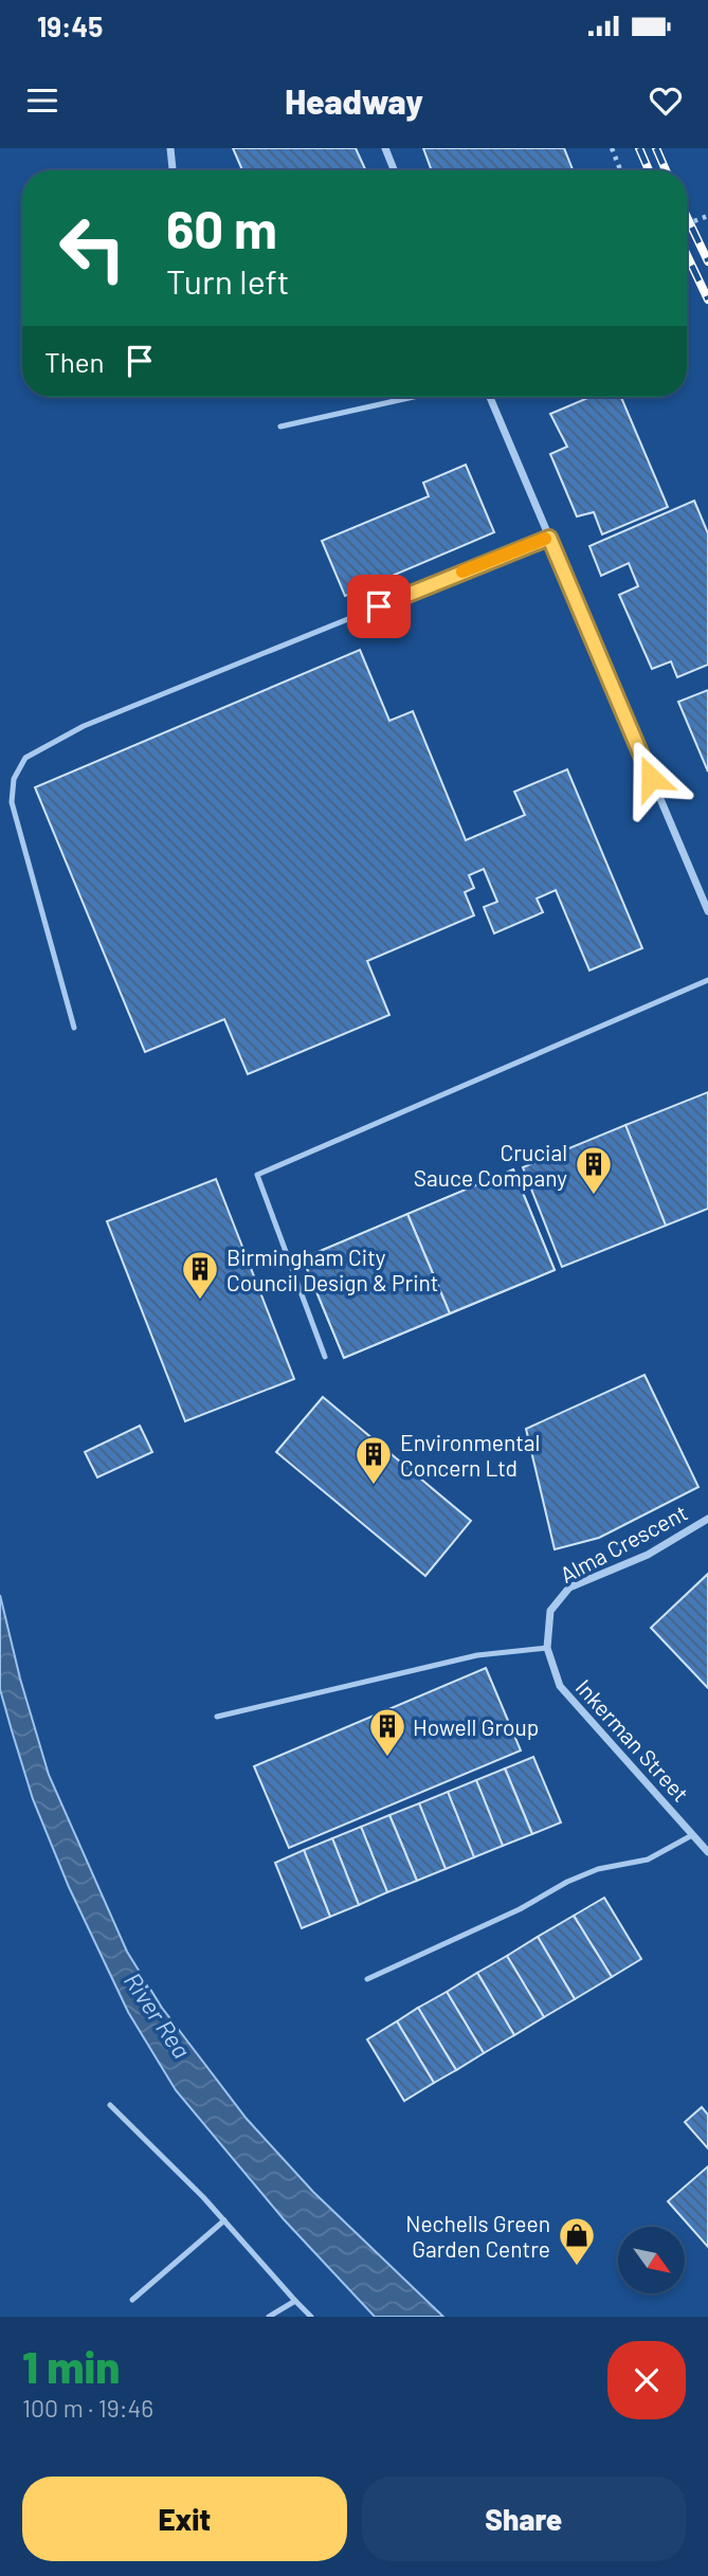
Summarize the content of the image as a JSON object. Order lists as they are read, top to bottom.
{
  "streets": {
    "street": ["Alma Crescent", "Inkerman Street"]
  },
  "crossings": [
    ["Alma Crescent", "Inkerman Street"]
  ],
  "water": ["River Rea"],
  "places": {
    "building": [
      "Crucial Sauce Company",
      "Birmingham City Council Design & Print",
      "Environmental Concern Ltd",
      "Howell Group"
    ],
    "shop": ["Nechells Green Garden Centre"]
  },
  "north": "bottom right",
  "page": {
    "status": "19:45",
    "header": "Headway",
    "turn": ["60 m", "Turn left"],
    "then": "Then",
    "heading": ["1 min", "100 m · 19:46"],
    "buttons": ["Exit", "Share"]
  }
}
